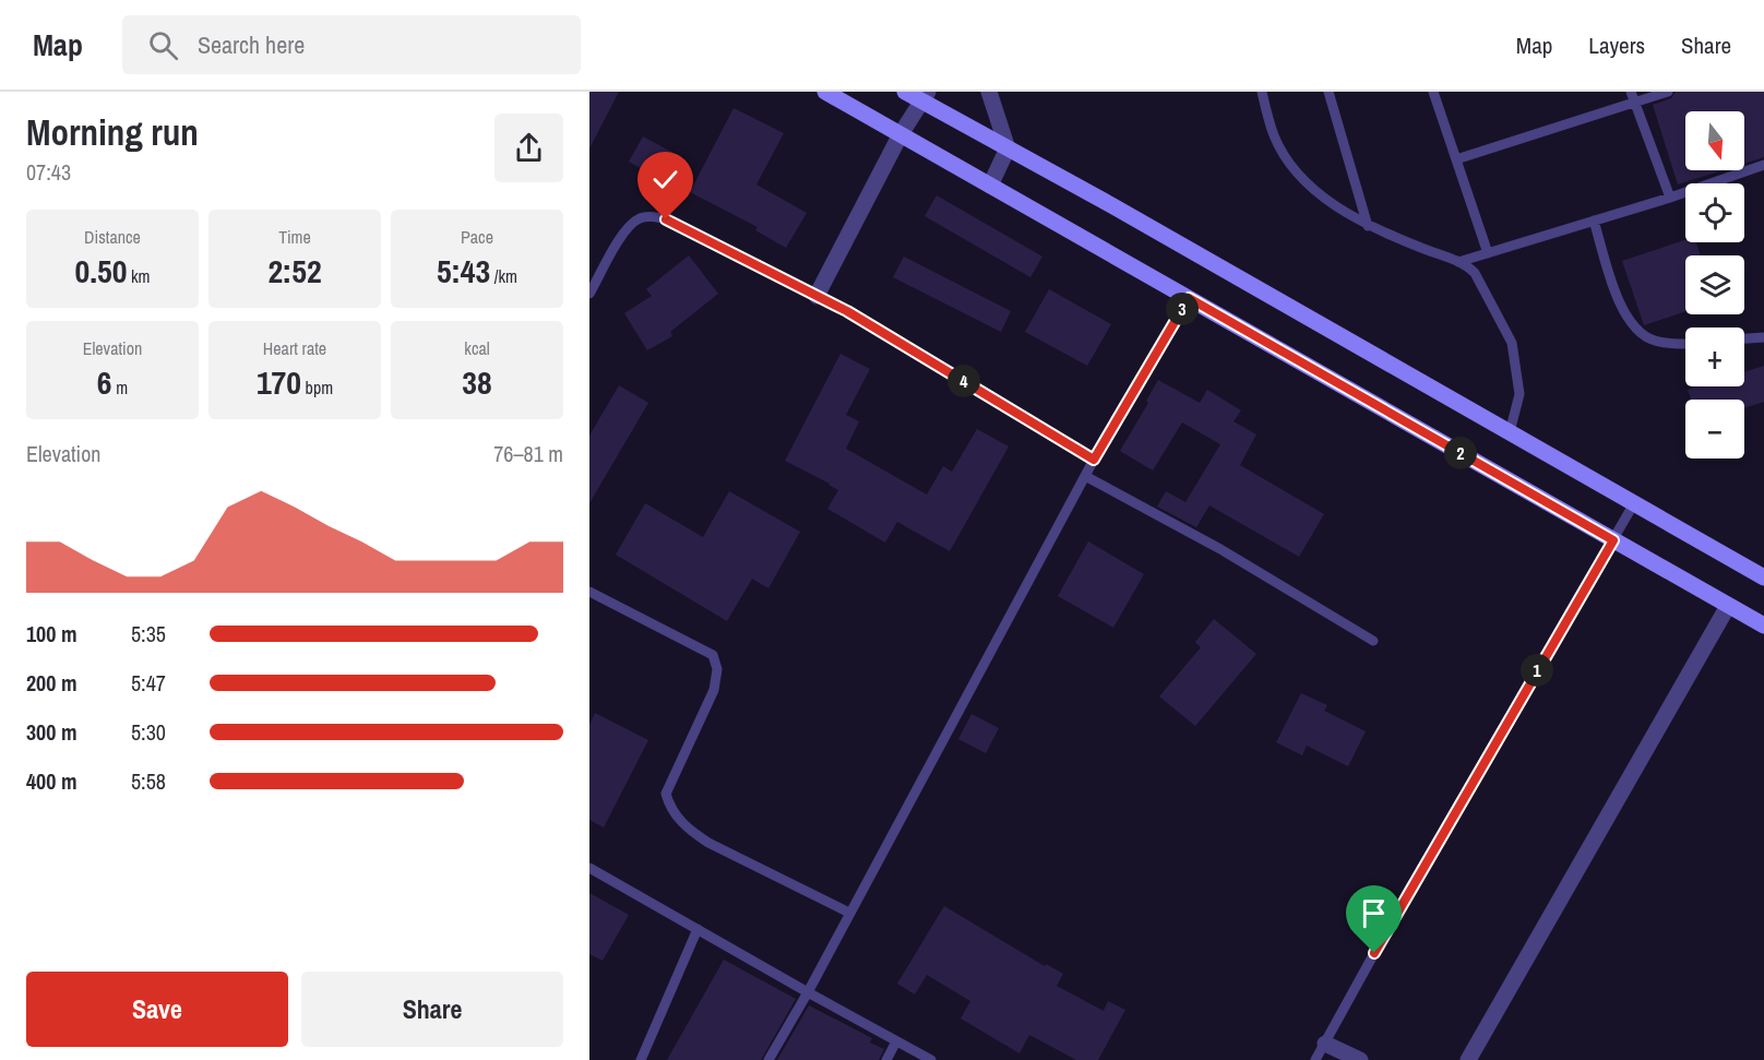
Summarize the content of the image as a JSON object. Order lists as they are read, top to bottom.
{
  "north": "bottom",
  "page": {
    "header": "Map",
    "search": "Search here",
    "nav": ["Map", "Layers", "Share"],
    "heading": ["Morning run", "07:43"],
    "map_buttons": ["+", "−"],
    "stats": [
      ["Distance", "0.50 km"],
      ["Time", "2:52"],
      ["Pace", "5:43 /km"],
      ["Elevation", "6 m"],
      ["Heart rate", "170 bpm"],
      ["kcal", "38"]
    ],
    "pins": [
      "3",
      "4",
      "2",
      "1"
    ],
    "chart": ["Elevation", "76–81 m"],
    "list": [
      {
        "name": "100 m",
        "note": "5:35"
      },
      {
        "name": "200 m",
        "note": "5:47"
      },
      {
        "name": "300 m",
        "note": "5:30"
      },
      {
        "name": "400 m",
        "note": "5:58"
      }
    ],
    "buttons": ["Save", "Share"]
  }
}
